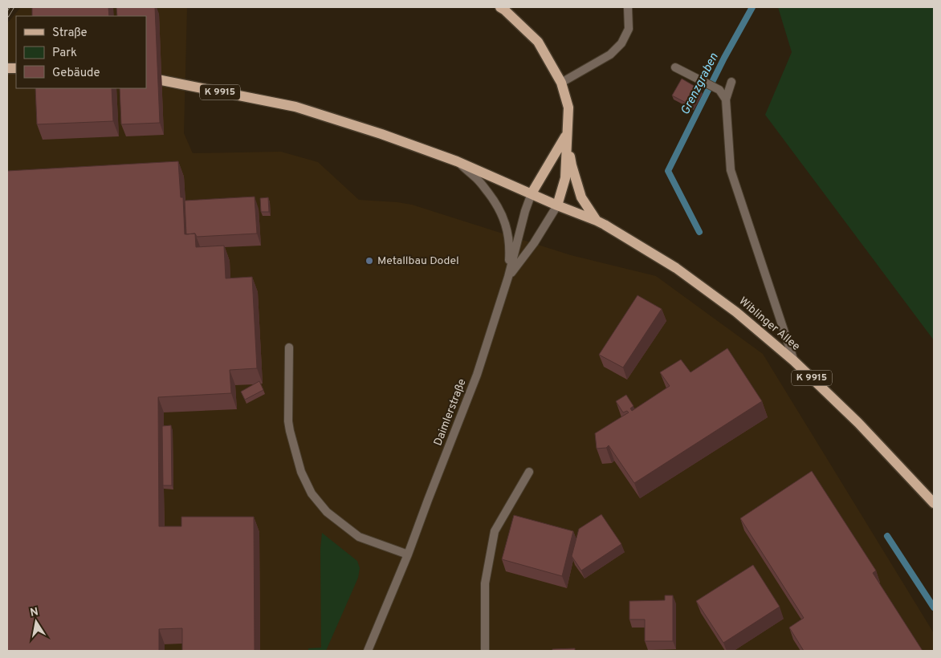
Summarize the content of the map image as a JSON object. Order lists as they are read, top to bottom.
{
  "streets": {
    "main road": ["K 9915", "Wiblinger Allee"],
    "street": ["Daimlerstraße"]
  },
  "crossings": [
    ["K 9915", "Wiblinger Allee"],
    ["K 9915", "Daimlerstraße"],
    ["Wiblinger Allee", "Daimlerstraße"]
  ],
  "water": ["Grenzgraben"],
  "places": ["Metallbau Dodel"],
  "legend": ["Straße", "Park", "Gebäude"],
  "north": "top"
}
